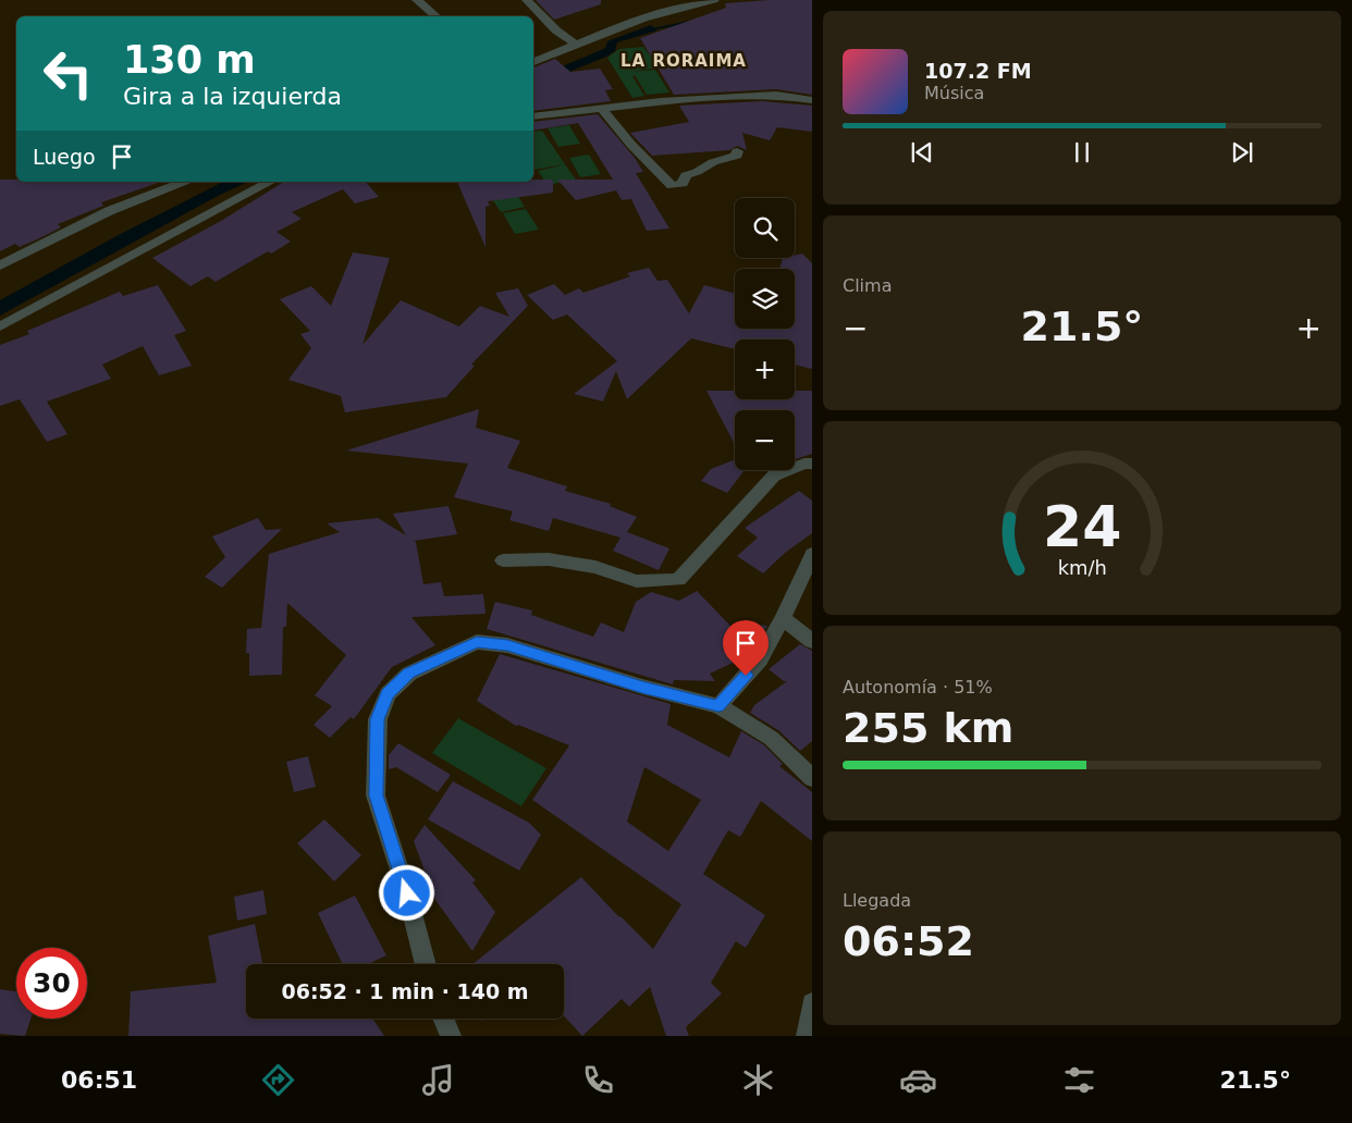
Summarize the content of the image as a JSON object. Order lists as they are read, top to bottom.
{
  "districts": ["LA RORAIMA"],
  "page": {
    "turn": ["130 m", "Gira a la izquierda"],
    "song": ["107.2 FM", "Música"],
    "then": "Luego",
    "map_buttons": ["+", "−"],
    "tile": [
      "Clima",
      ["Autonomía · 51%", "255 km"],
      ["Llegada", "06:52"]
    ],
    "heat": ["−", "21.5°", "+"],
    "limit": "30",
    "trip": "06:52 · 1 min · 140 m",
    "tabs": ["06:51", "21.5°"],
    "gauge": ["24", "km/h"]
  }
}
